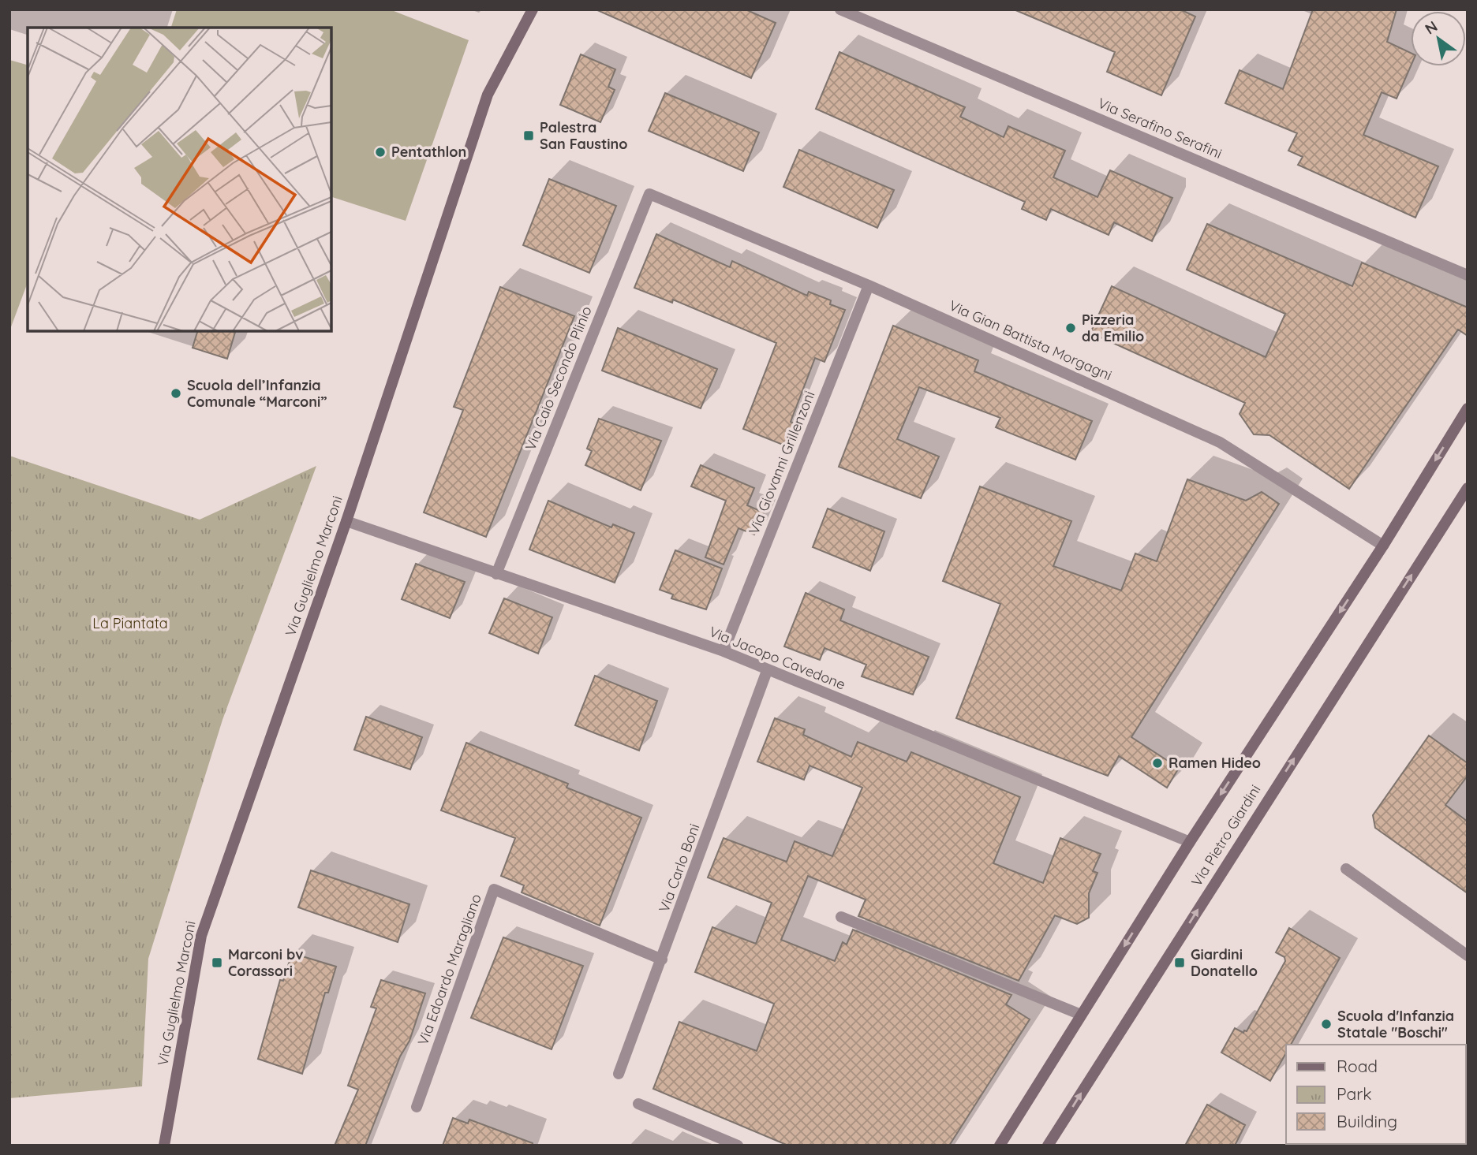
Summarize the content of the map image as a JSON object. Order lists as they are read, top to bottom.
{
  "streets": {
    "street": [
      "Via Serafino Serafini",
      "Via Gian Battista Morgagni",
      "Via Caio Secondo Plinio",
      "Via Giovanni Grillenzoni",
      "Via Guglielmo Marconi",
      "Via Jacopo Cavedone",
      "Via Pietro Giardini",
      "Via Carlo Boni",
      "Via Edoardo Maragliano"
    ]
  },
  "crossings": [
    ["Via Gian Battista Morgagni", "Via Caio Secondo Plinio"],
    ["Via Gian Battista Morgagni", "Via Giovanni Grillenzoni"],
    ["Via Gian Battista Morgagni", "Via Pietro Giardini"],
    ["Via Caio Secondo Plinio", "Via Jacopo Cavedone"],
    ["Via Giovanni Grillenzoni", "Via Jacopo Cavedone"],
    ["Via Guglielmo Marconi", "Via Jacopo Cavedone"],
    ["Via Jacopo Cavedone", "Via Pietro Giardini"],
    ["Via Jacopo Cavedone", "Via Carlo Boni"],
    ["Via Carlo Boni", "Via Edoardo Maragliano"]
  ],
  "parks": ["La Piantata"],
  "places": {
    "transit": ["Palestra San Faustino", "Marconi bv Corassori", "Giardini Donatello"],
    "other": [
      "Pentathlon",
      "Pizzeria da Emilio",
      "Scuola dell’Infanzia Comunale “Marconi”",
      "Ramen Hideo",
      "Scuola d'Infanzia Statale \"Boschi\""
    ]
  },
  "legend": ["Road", "Park", "Building"],
  "north": "top left"
}
